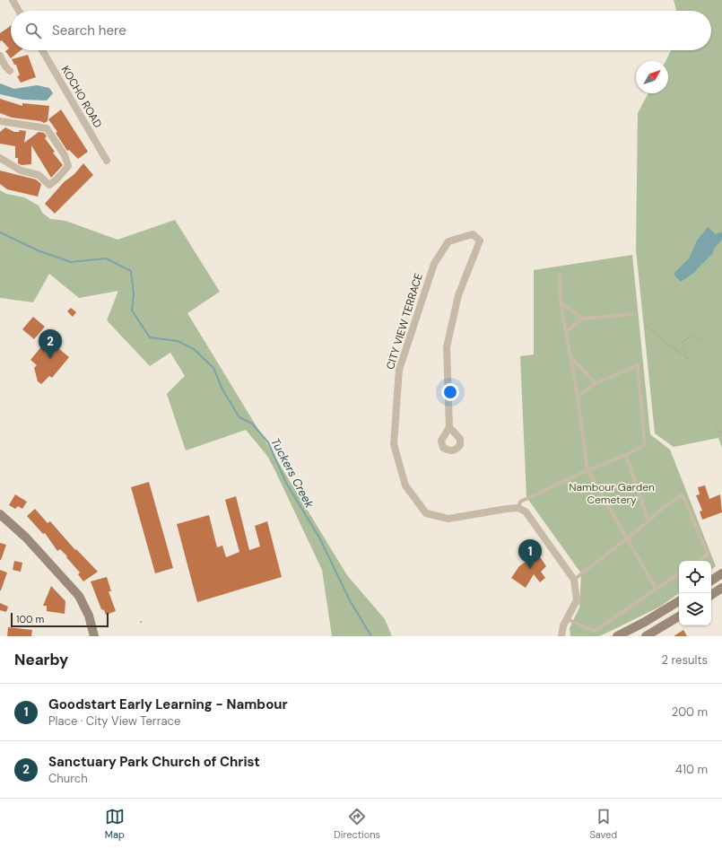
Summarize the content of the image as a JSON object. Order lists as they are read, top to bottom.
{
  "streets": {
    "street": ["KOCHO ROAD", "CITY VIEW TERRACE"]
  },
  "water": ["Tuckers Creek"],
  "parks": ["Nambour Garden Cemetery"],
  "scale_bar": "100 m",
  "north": "top right",
  "page": {
    "search": "Search here",
    "pins": ["2", "1"],
    "scale": "100 m",
    "heading": ["Nearby", "2 results"],
    "list": [
      {
        "mark": "1",
        "name": "Goodstart Early Learning - Nambour",
        "note": "Place · City View Terrace",
        "value": "200 m"
      },
      {
        "mark": "2",
        "name": "Sanctuary Park Church of Christ",
        "note": "Church",
        "value": "410 m"
      }
    ],
    "nav": ["Map", "Directions", "Saved"]
  }
}
